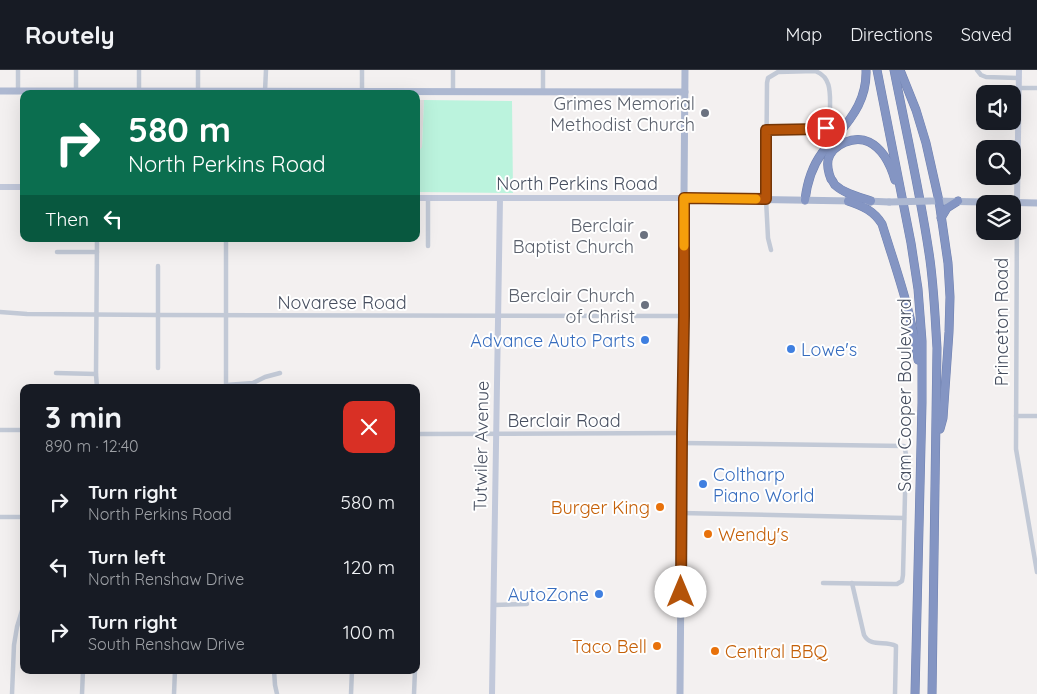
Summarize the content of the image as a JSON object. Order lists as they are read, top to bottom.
{
  "streets": {
    "highway": ["Sam Cooper Boulevard"],
    "main road": ["North Perkins Road"],
    "street": [
      "Novarese Road",
      "Princeton Road",
      "Berclair Road",
      "Tutwiler Avenue"
    ]
  },
  "crossings": [
    ["North Perkins Road", "Tutwiler Avenue"],
    ["Novarese Road", "Tutwiler Avenue"],
    ["Berclair Road", "Tutwiler Avenue"]
  ],
  "places": [
    "Grimes Memorial Methodist Church",
    "Berclair Baptist Church",
    "Berclair Church of Christ",
    "Advance Auto Parts",
    "Lowe's",
    "Coltharp Piano World",
    "Burger King",
    "Wendy's",
    "AutoZone",
    "Taco Bell",
    "Central BBQ"
  ],
  "page": {
    "header": "Routely",
    "nav": ["Map", "Directions", "Saved"],
    "turn": ["580 m", "North Perkins Road"],
    "then": "Then",
    "heading": ["3 min", "890 m · 12:40"],
    "list": [
      {
        "name": "Turn right",
        "note": "North Perkins Road",
        "value": "580 m"
      },
      {
        "name": "Turn left",
        "note": "North Renshaw Drive",
        "value": "120 m"
      },
      {
        "name": "Turn right",
        "note": "South Renshaw Drive",
        "value": "100 m"
      }
    ]
  }
}
